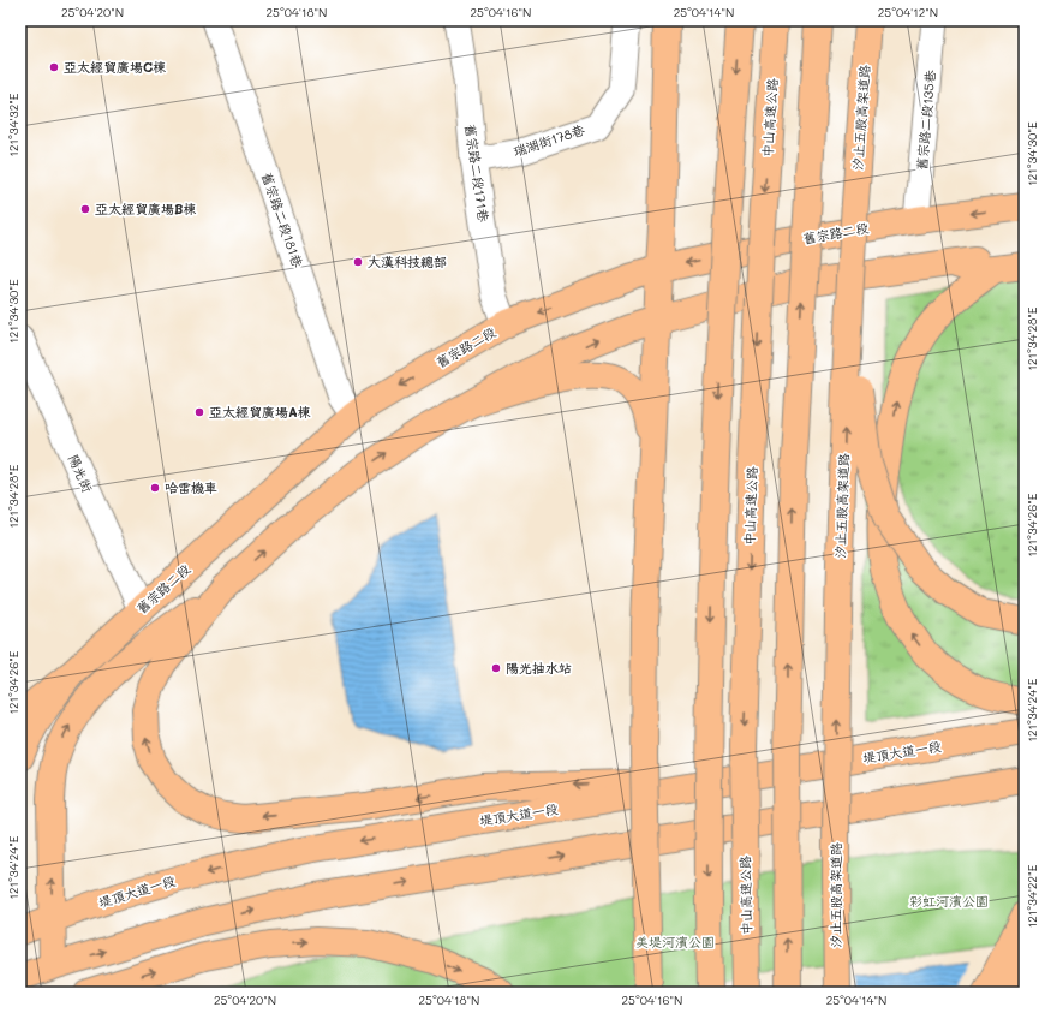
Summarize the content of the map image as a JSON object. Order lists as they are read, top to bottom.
{
  "streets": {
    "main road": [
      "中山高速公路",
      "汐止五股高架道路",
      "舊宗路二段",
      "堤頂大道一段"
    ],
    "street": [
      "舊宗路二段135巷",
      "瑞湖街178巷",
      "舊宗路二段171巷",
      "舊宗路二段181巷",
      "陽光街"
    ]
  },
  "crossings": [
    ["舊宗路二段135巷", "舊宗路二段"],
    ["瑞湖街178巷", "舊宗路二段171巷"],
    ["舊宗路二段171巷", "舊宗路二段"],
    ["舊宗路二段181巷", "舊宗路二段"],
    ["舊宗路二段", "陽光街"]
  ],
  "parks": ["彩虹河濱公園", "美堤河濱公園"],
  "places": [
    "亞太經貿廣場C棟",
    "亞太經貿廣場B棟",
    "大漢科技總部",
    "亞太經貿廣場A棟",
    "哈雷機車",
    "陽光抽水站"
  ],
  "coordinates": [
    "25°04'20\"N",
    "25°04'18\"N",
    "25°04'16\"N",
    "25°04'14\"N",
    "25°04'12\"N",
    "121°34'32\"E",
    "121°34'30\"E",
    "121°34'28\"E",
    "121°34'26\"E",
    "121°34'24\"E",
    "121°34'22\"E"
  ]
}
